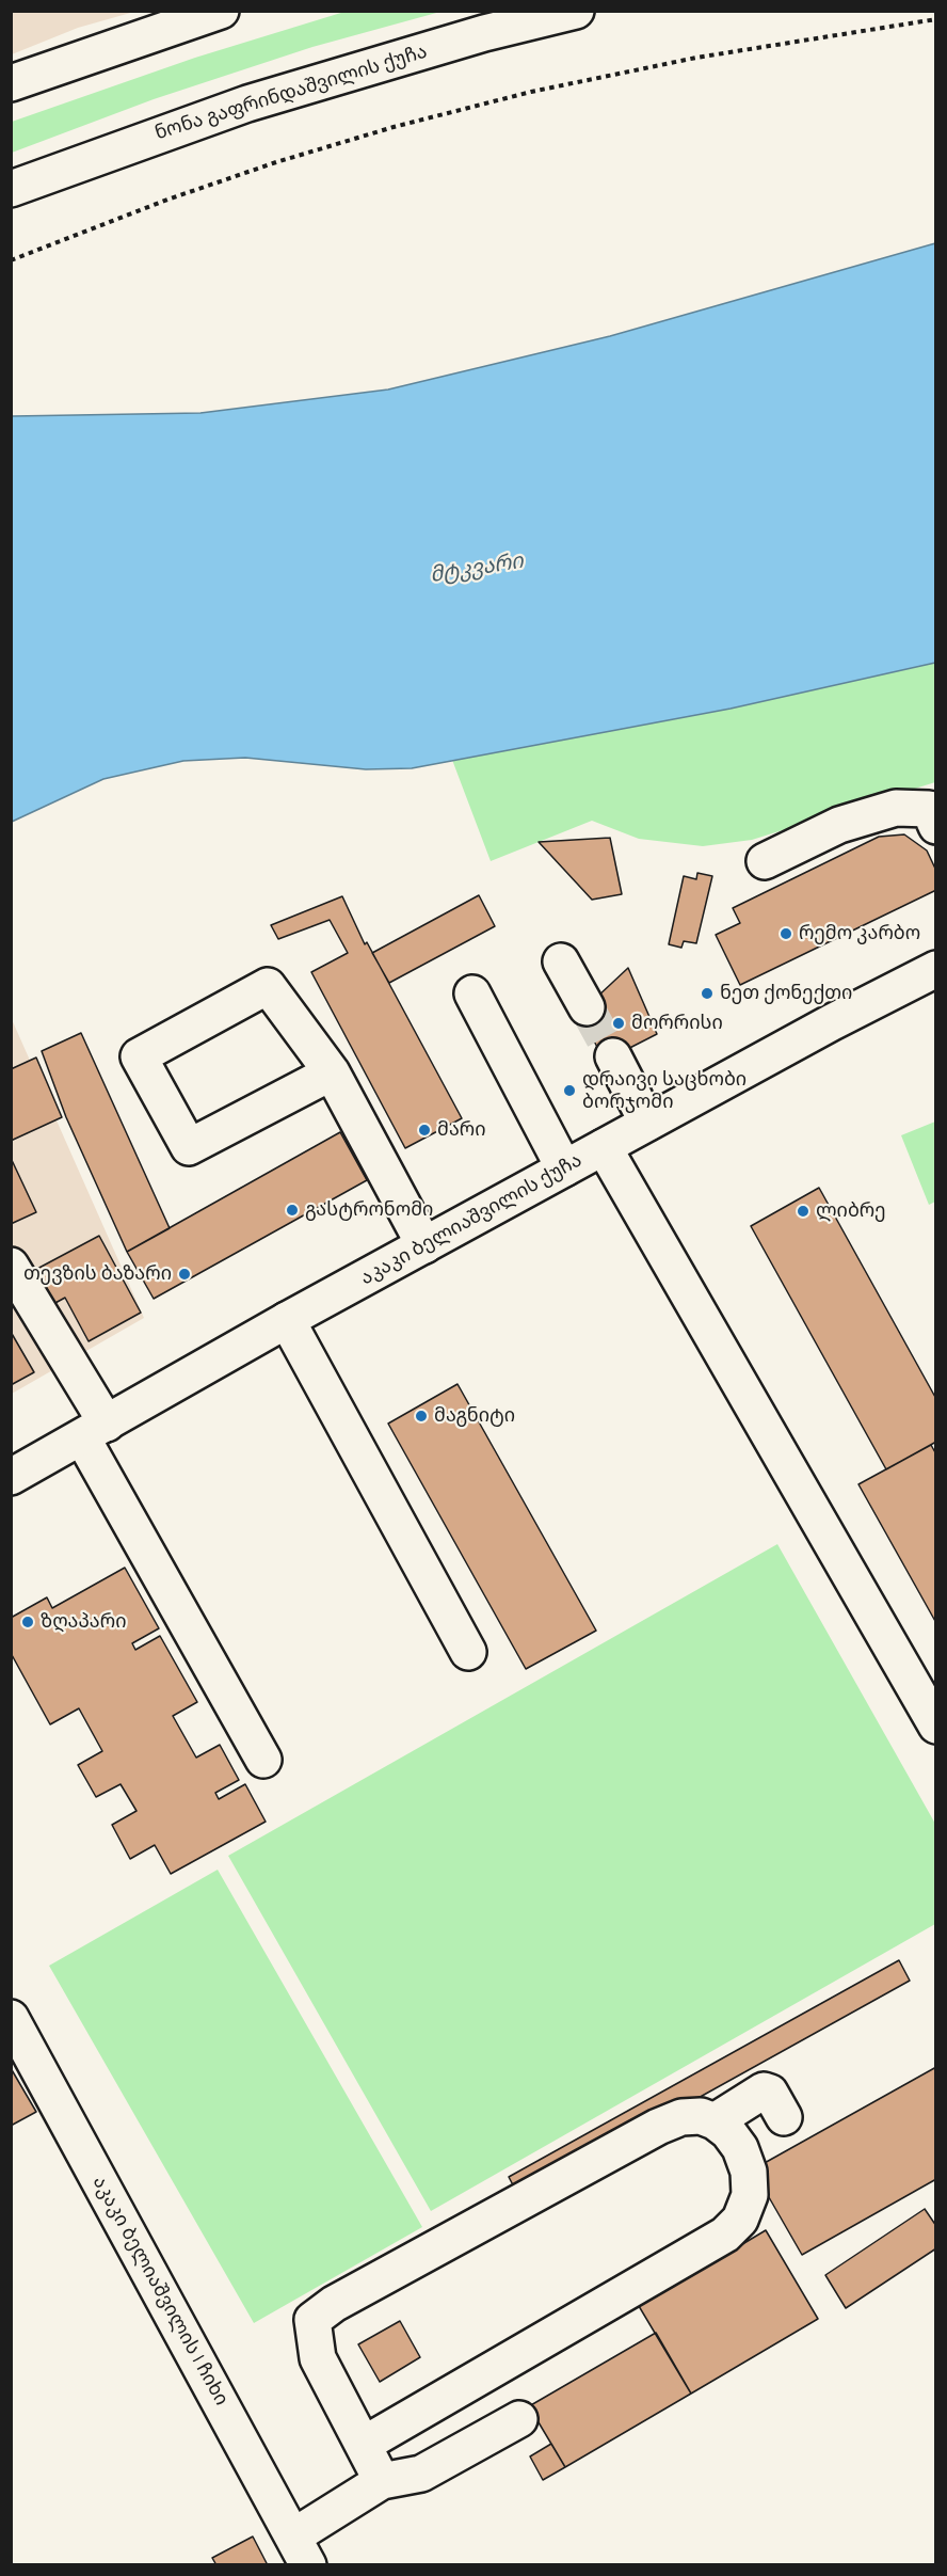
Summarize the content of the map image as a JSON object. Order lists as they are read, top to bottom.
{
  "streets": {
    "main road": ["ნონა გაფრინდაშვილის ქუჩა", "აკაკი ბელიაშვილის ქუჩა", "აკაკი ბელიაშვილის I ჩიხი"]
  },
  "water": ["მტკვარი"],
  "places": [
    "რემო კარბო",
    "ნეთ ქონექთი",
    "მორრისი",
    "დრაივი საცხობი ბორჯომი",
    "მარი",
    "გასტრონომი",
    "ლიბრე",
    "თევზის ბაზარი",
    "მაგნიტი",
    "ზღაპარი"
  ]
}
